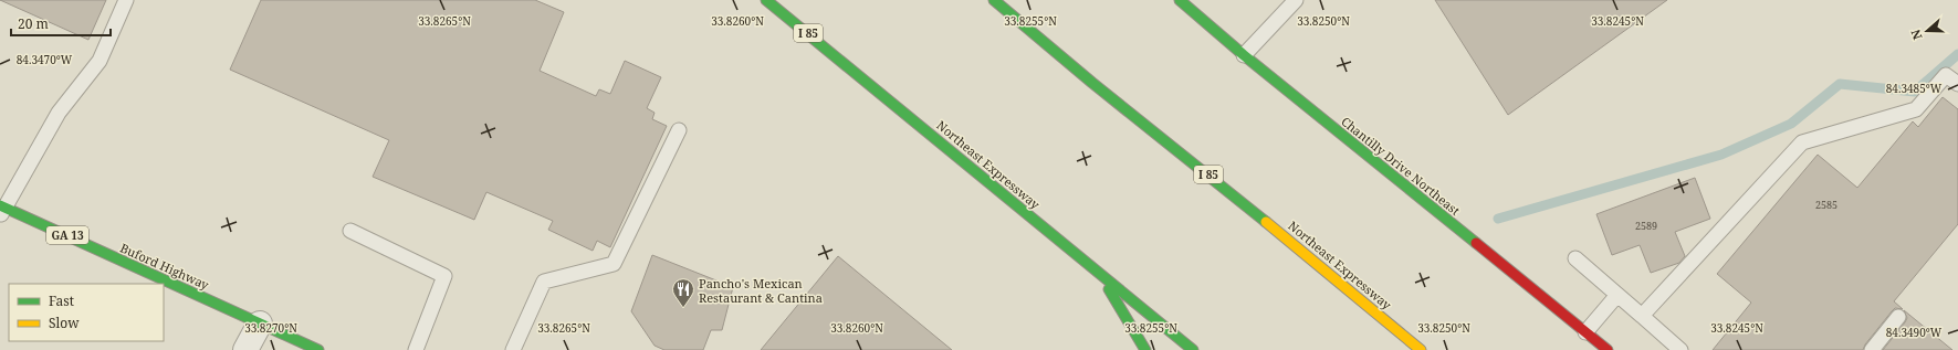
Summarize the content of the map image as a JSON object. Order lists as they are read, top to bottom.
{
  "streets": {
    "main road": [
      "I 85",
      "Northeast Expressway",
      "Chantilly Drive Northeast",
      "GA 13",
      "Buford Highway"
    ]
  },
  "places": {
    "restaurant": ["Pancho's Mexican Restaurant & Cantina"]
  },
  "house_numbers": ["2585", "2589"],
  "legend": ["Fast", "Slow"],
  "scale_bar": "20 m",
  "north": "left",
  "coordinates": [
    "33.8265°N",
    "33.8260°N",
    "33.8255°N",
    "33.8250°N",
    "33.8245°N",
    "84.3470°W",
    "84.3485°W",
    "33.8270°N",
    "84.3490°W"
  ]
}
